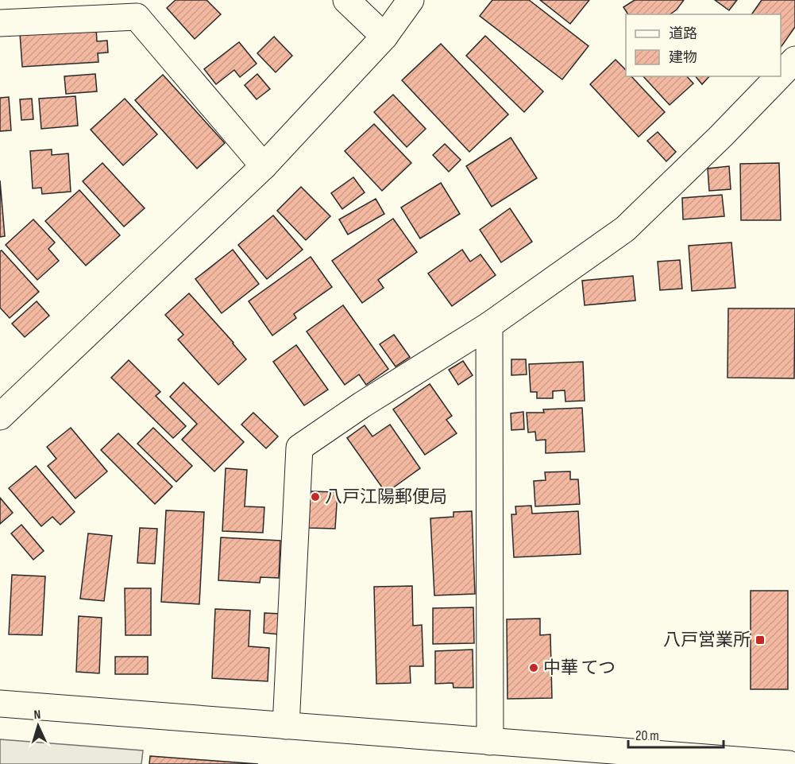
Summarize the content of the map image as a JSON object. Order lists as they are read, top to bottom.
{
  "places": {
    "other": ["八戸江陽郵便局", "中華 てつ"],
    "transit": ["八戸営業所"]
  },
  "legend": ["道路", "建物"],
  "scale_bar": "20 m",
  "north": "top"
}
